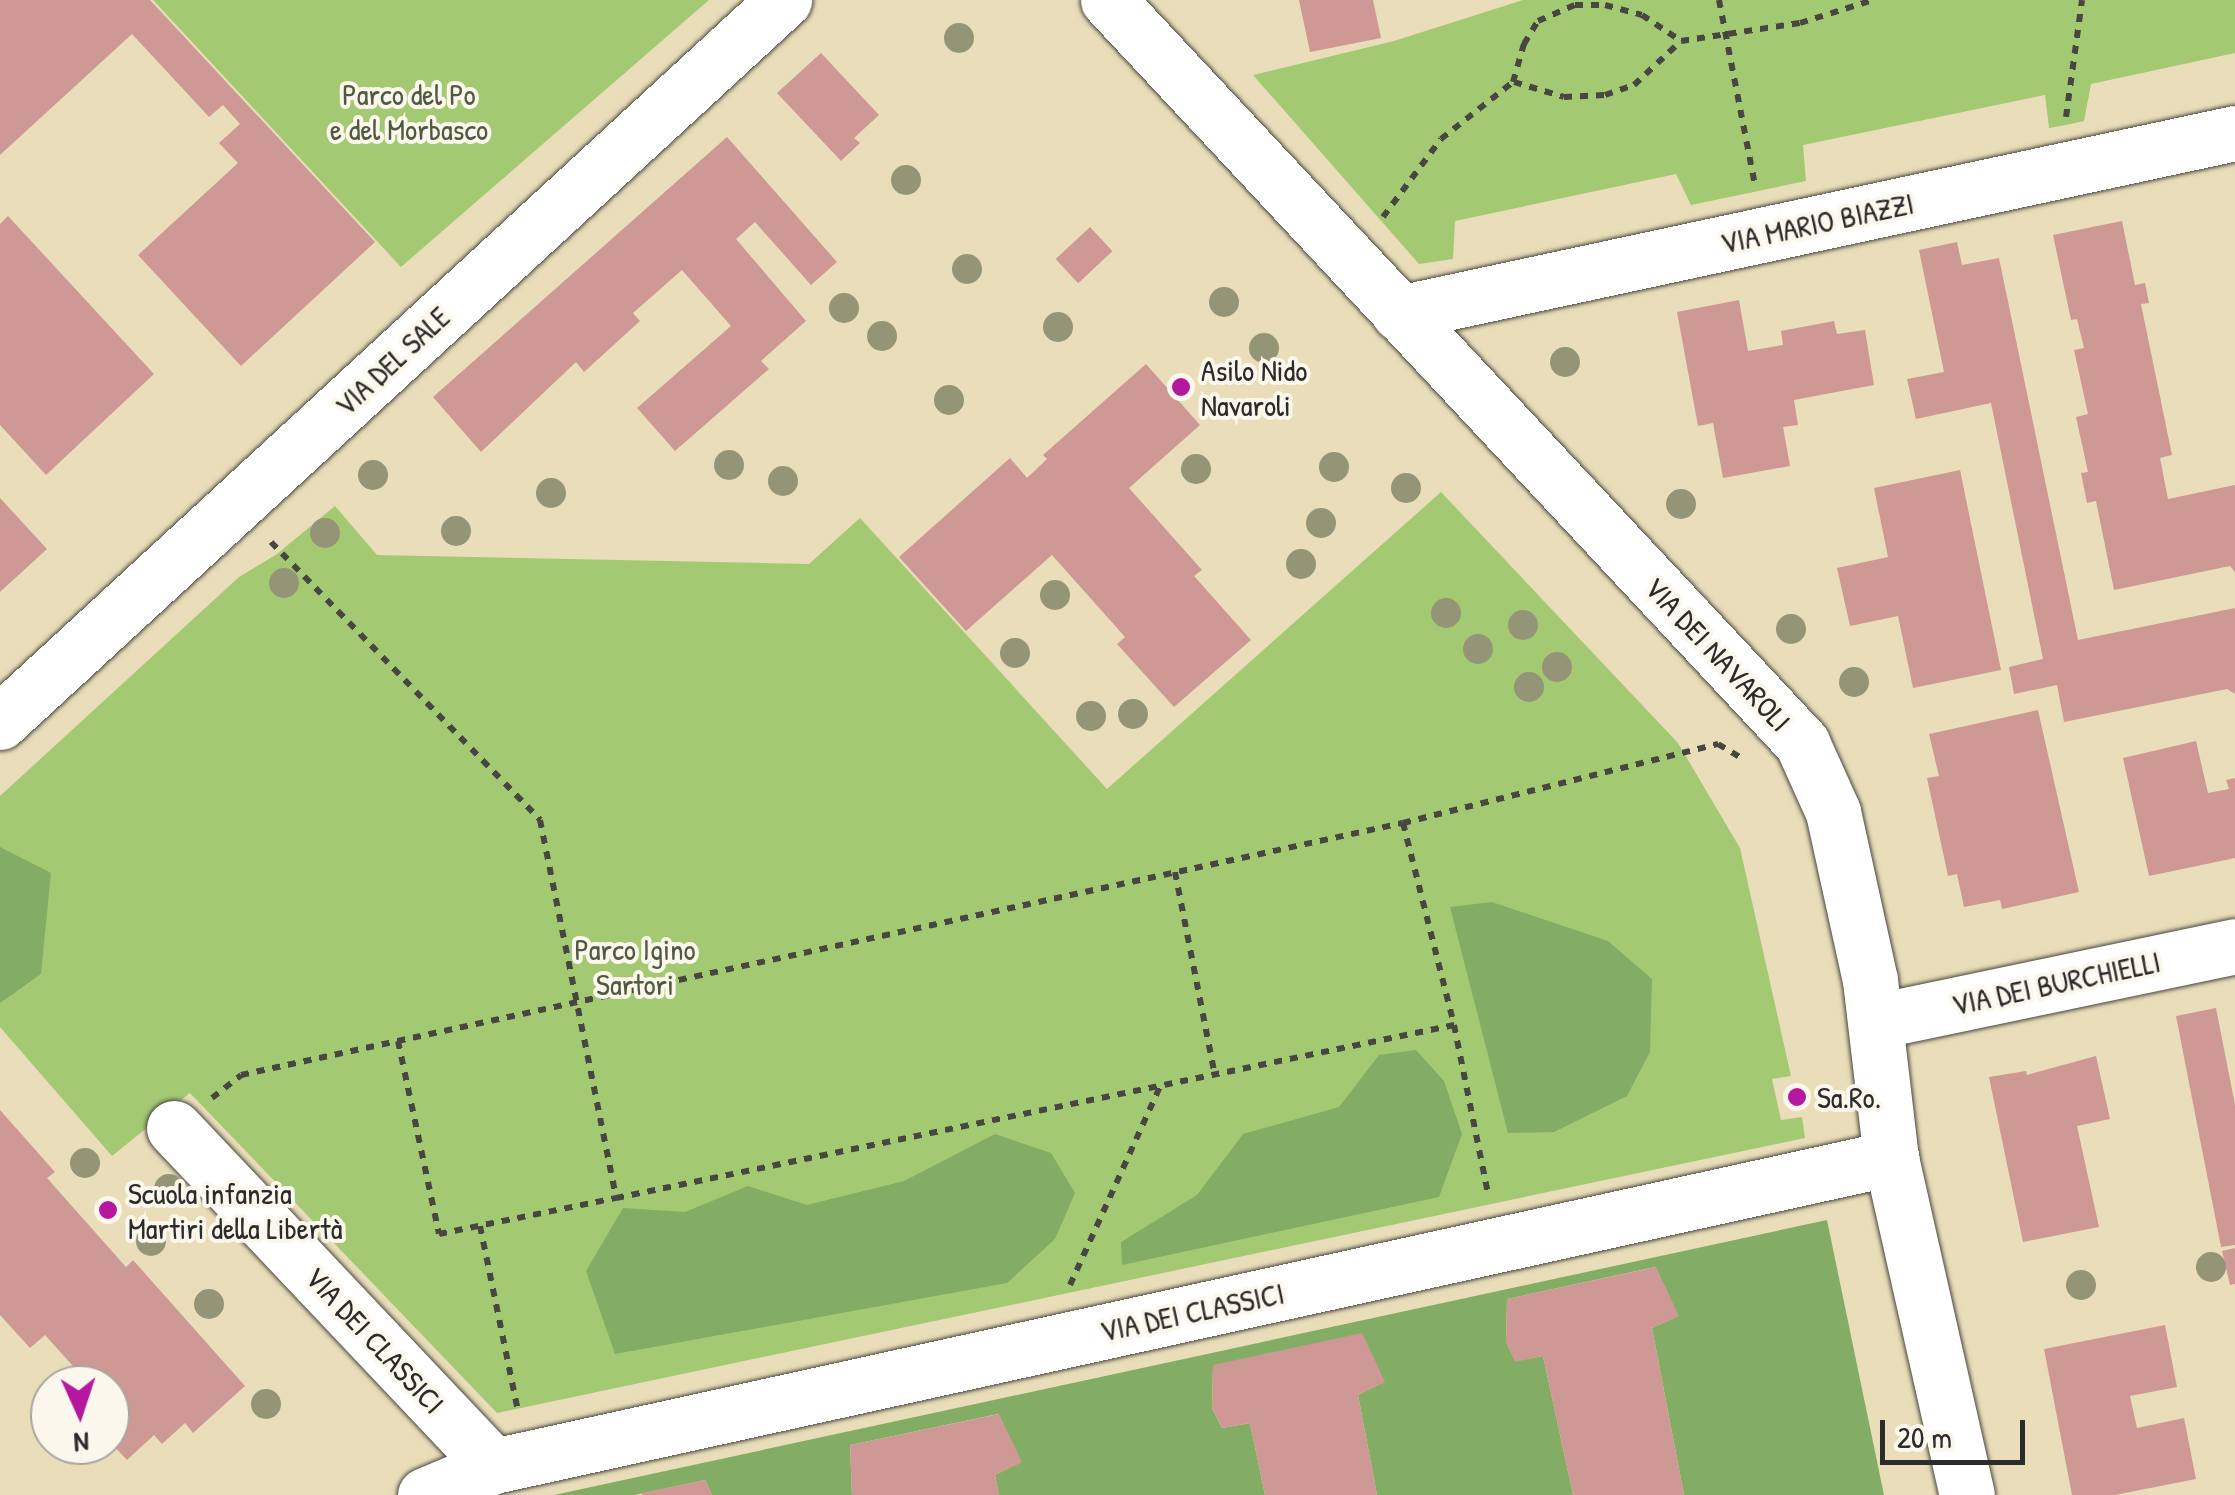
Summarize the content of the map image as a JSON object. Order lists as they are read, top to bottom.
{
  "streets": {
    "street": [
      "VIA MARIO BIAZZI",
      "VIA DEL SALE",
      "VIA DEI NAVAROLI",
      "VIA DEI BURCHIELLI",
      "VIA DEI CLASSICI"
    ]
  },
  "crossings": [
    ["VIA MARIO BIAZZI", "VIA DEI NAVAROLI"],
    ["VIA DEI NAVAROLI", "VIA DEI BURCHIELLI"],
    ["VIA DEI NAVAROLI", "VIA DEI CLASSICI"]
  ],
  "parks": ["Parco del Po e del Morbasco", "Parco Igino Sartori"],
  "places": ["Asilo Nido Navaroli", "Sa.Ro.", "Scuola infanzia Martiri della Libertà"],
  "scale_bar": "20 m",
  "north": "bottom"
}
